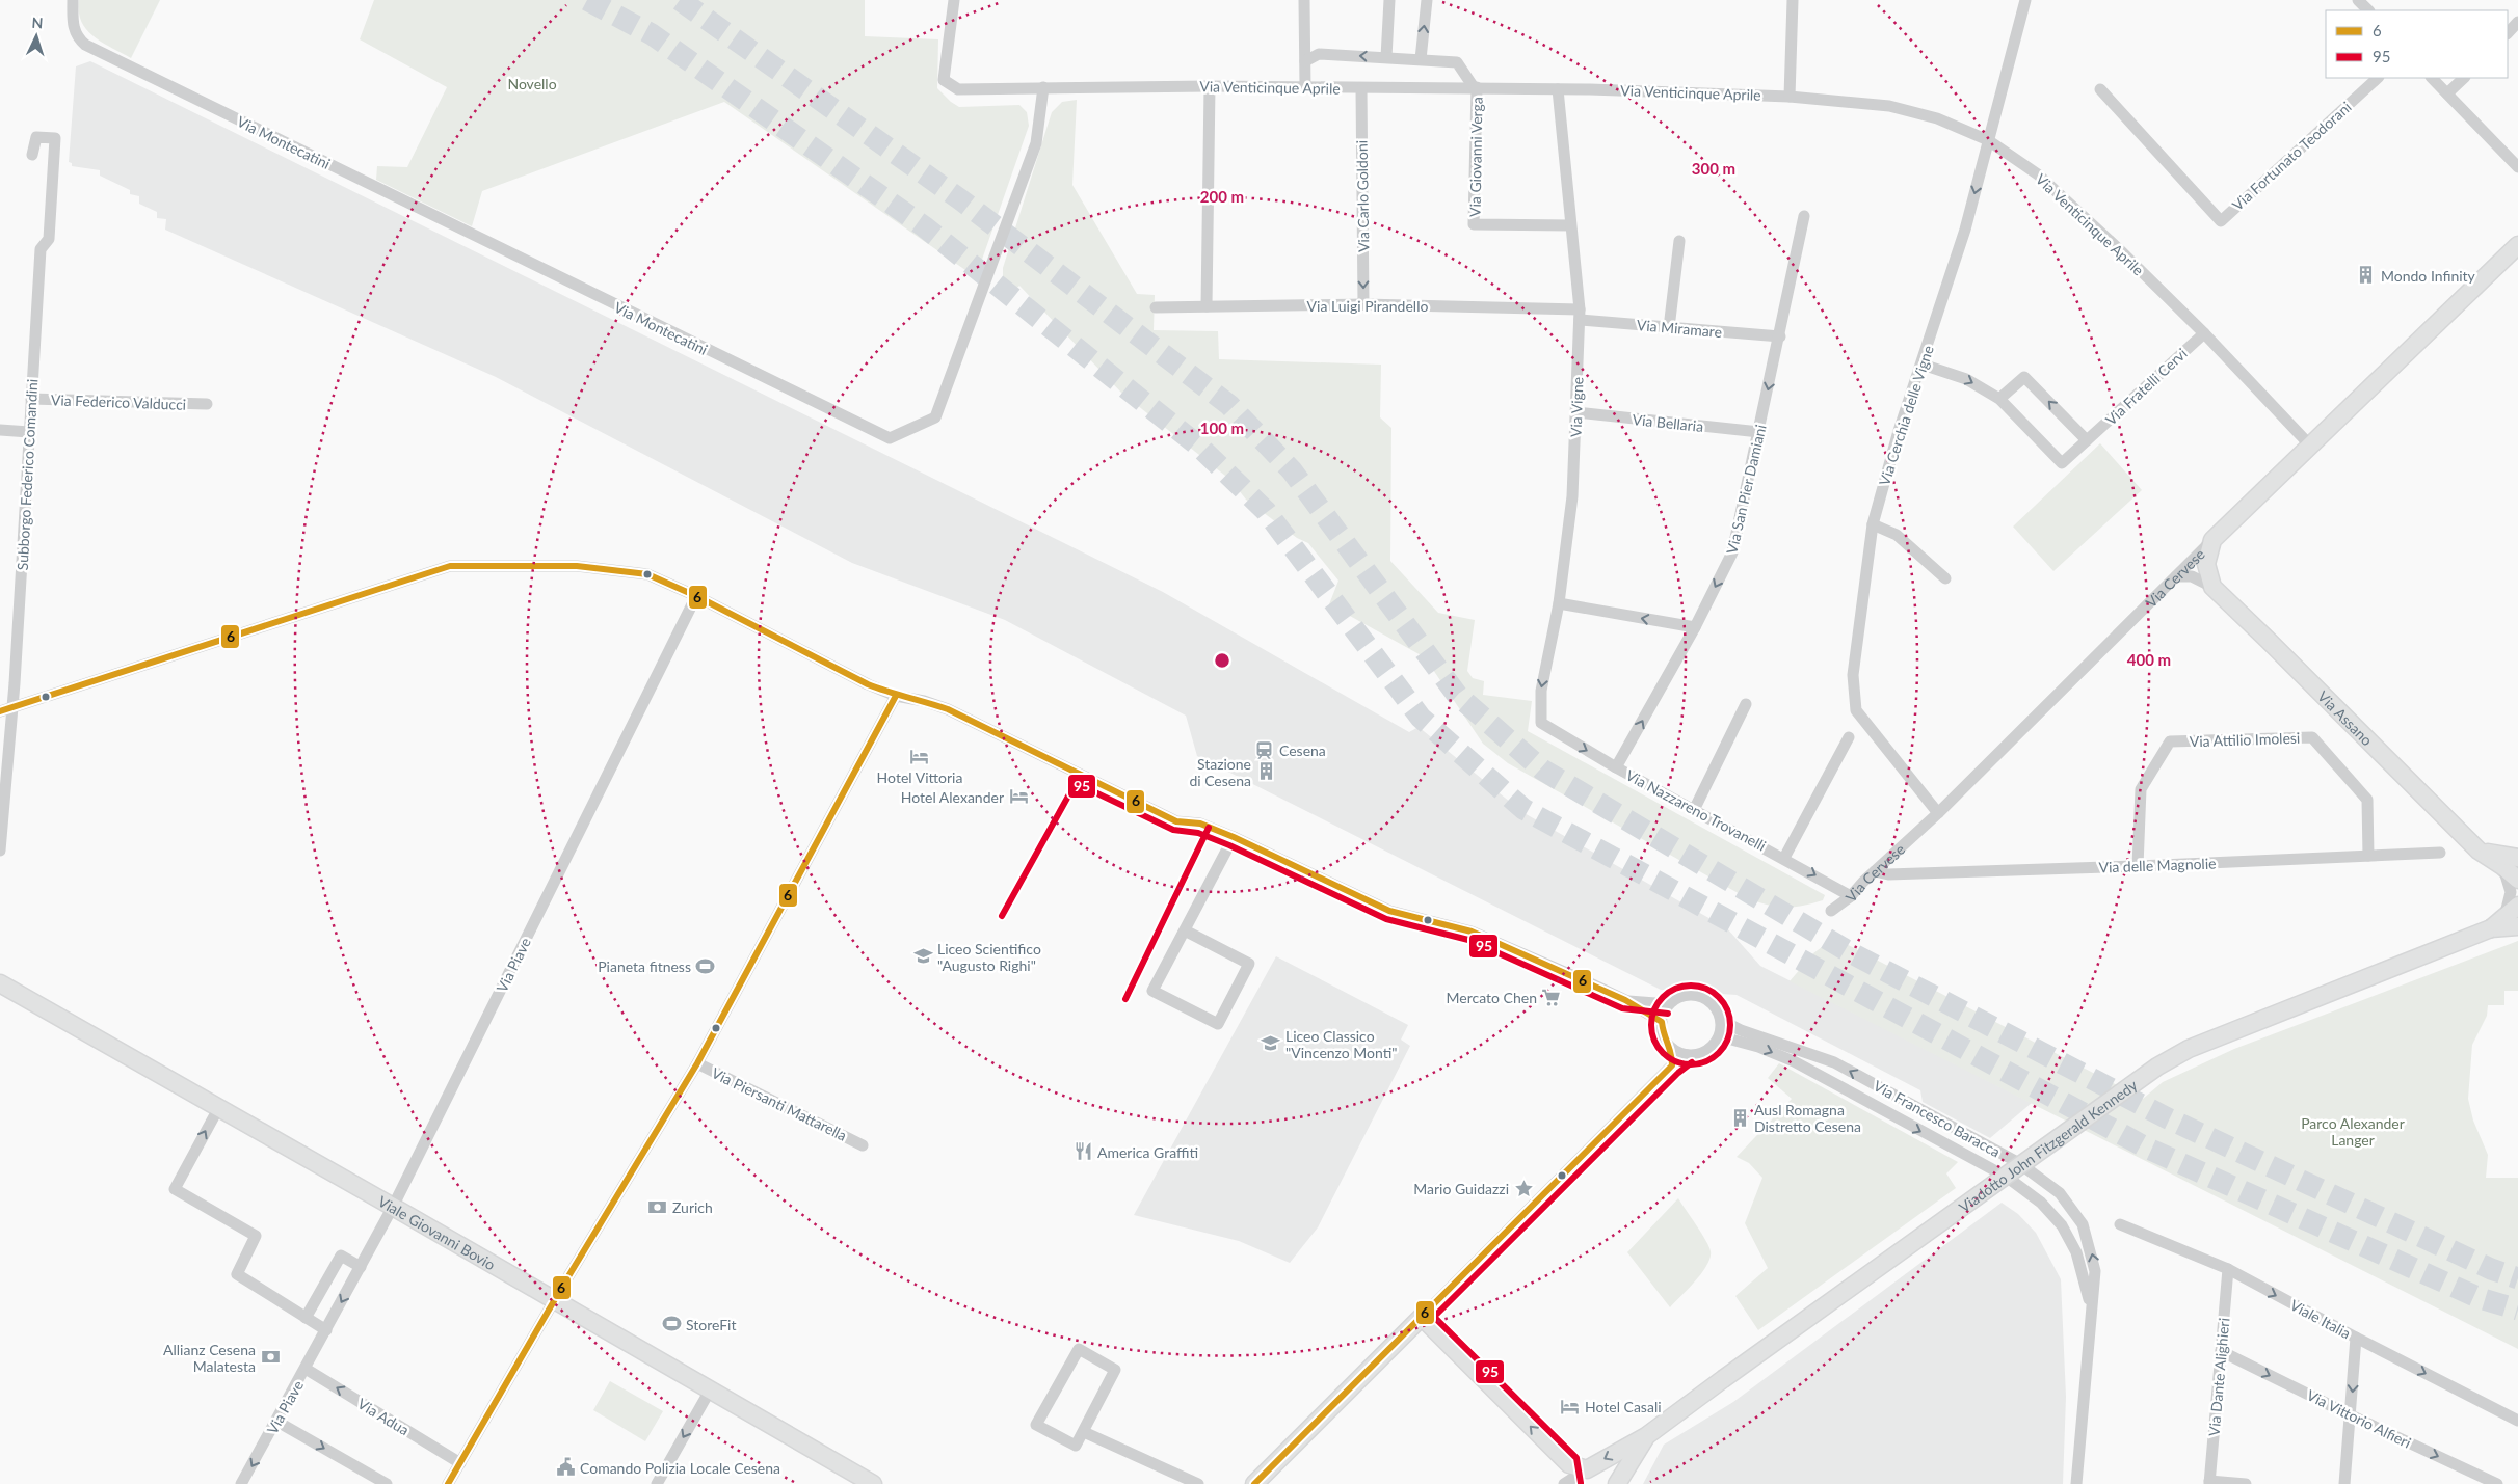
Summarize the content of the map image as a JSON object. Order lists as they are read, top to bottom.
{
  "streets": {
    "main road": [
      "Via Cervese",
      "Via Assano",
      "Viadotto John Fitzgerald Kennedy",
      "Viale Giovanni Bovio"
    ],
    "street": [
      "Via Venticinque Aprile",
      "Via Montecatini",
      "Via Fortunato Teodorani",
      "Via Giovanni Verga",
      "Via Carlo Goldoni",
      "Via Luigi Pirandello",
      "Via Miramare",
      "Via Fratelli Cervi",
      "Via Federico Valducci",
      "Via Vigne",
      "Via Cerchia delle Vigne",
      "Via Bellaria",
      "Subborgo Federico Comandini",
      "Via San Pier Damiani",
      "Via Attilio Imolesi",
      "Via Nazzareno Trovanelli",
      "Via delle Magnolie",
      "Via Piave",
      "Via Piersanti Mattarella",
      "Via Francesco Baracca",
      "Viale Italia",
      "Via Dante Alighieri",
      "Via Adua",
      "Via Vittorio Alfieri"
    ]
  },
  "crossings": [
    ["Via Venticinque Aprile", "Via Montecatini"],
    ["Via Venticinque Aprile", "Via Giovanni Verga"],
    ["Via Venticinque Aprile", "Via Carlo Goldoni"],
    ["Via Venticinque Aprile", "Via Fratelli Cervi"],
    ["Via Venticinque Aprile", "Via Vigne"],
    ["Via Venticinque Aprile", "Via Cerchia delle Vigne"],
    ["Via Venticinque Aprile", "Via Cervese"],
    ["Via Giovanni Verga", "Via Vigne"],
    ["Via Carlo Goldoni", "Via Luigi Pirandello"],
    ["Via Luigi Pirandello", "Via Miramare"],
    ["Via Luigi Pirandello", "Via Vigne"],
    ["Via Miramare", "Via Vigne"],
    ["Via Miramare", "Via San Pier Damiani"],
    ["Via Fratelli Cervi", "Via Cerchia delle Vigne"],
    ["Via Federico Valducci", "Subborgo Federico Comandini"],
    ["Via Vigne", "Via Bellaria"],
    ["Via Vigne", "Via Nazzareno Trovanelli"],
    ["Via Cerchia delle Vigne", "Via Cervese"],
    ["Via Bellaria", "Via San Pier Damiani"],
    ["Via San Pier Damiani", "Via Nazzareno Trovanelli"],
    ["Via Cervese", "Via Assano"],
    ["Via Cervese", "Via Nazzareno Trovanelli"],
    ["Via Cervese", "Via delle Magnolie"],
    ["Via Attilio Imolesi", "Via delle Magnolie"],
    ["Via Piave", "Viale Giovanni Bovio"],
    ["Via Piave", "Via Adua"],
    ["Viale Italia", "Via Dante Alighieri"],
    ["Via Dante Alighieri", "Via Vittorio Alfieri"]
  ],
  "one_way": [
    "Via Carlo Goldoni",
    "Via Nazzareno Trovanelli",
    "Viale Italia",
    "Via Vittorio Alfieri"
  ],
  "parks": ["Novello", "Parco Alexander Langer"],
  "places": {
    "building": ["Mondo Infinity", "Stazione di Cesena", "Ausl Romagna Distretto Cesena"],
    "station": ["Cesena"],
    "hotel": ["Hotel Vittoria", "Hotel Alexander", "Hotel Casali"],
    "school or university": ["Liceo Scientifico \"Augusto Righi\"", "Liceo Classico \"Vincenzo Monti\""],
    "sports": ["Pianeta fitness", "StoreFit"],
    "supermarket": ["Mercato Chen"],
    "restaurant": ["America Graffiti"],
    "place": ["Mario Guidazzi"],
    "bank": ["Zurich", "Allianz Cesena Malatesta"],
    "public building": ["Comando Polizia Locale Cesena"]
  },
  "lines": ["transit line 6", "transit line 95"],
  "legend": ["6", "95"],
  "north": "top",
  "rings": [
    "300 m",
    "200 m",
    "100 m",
    "400 m"
  ]
}
